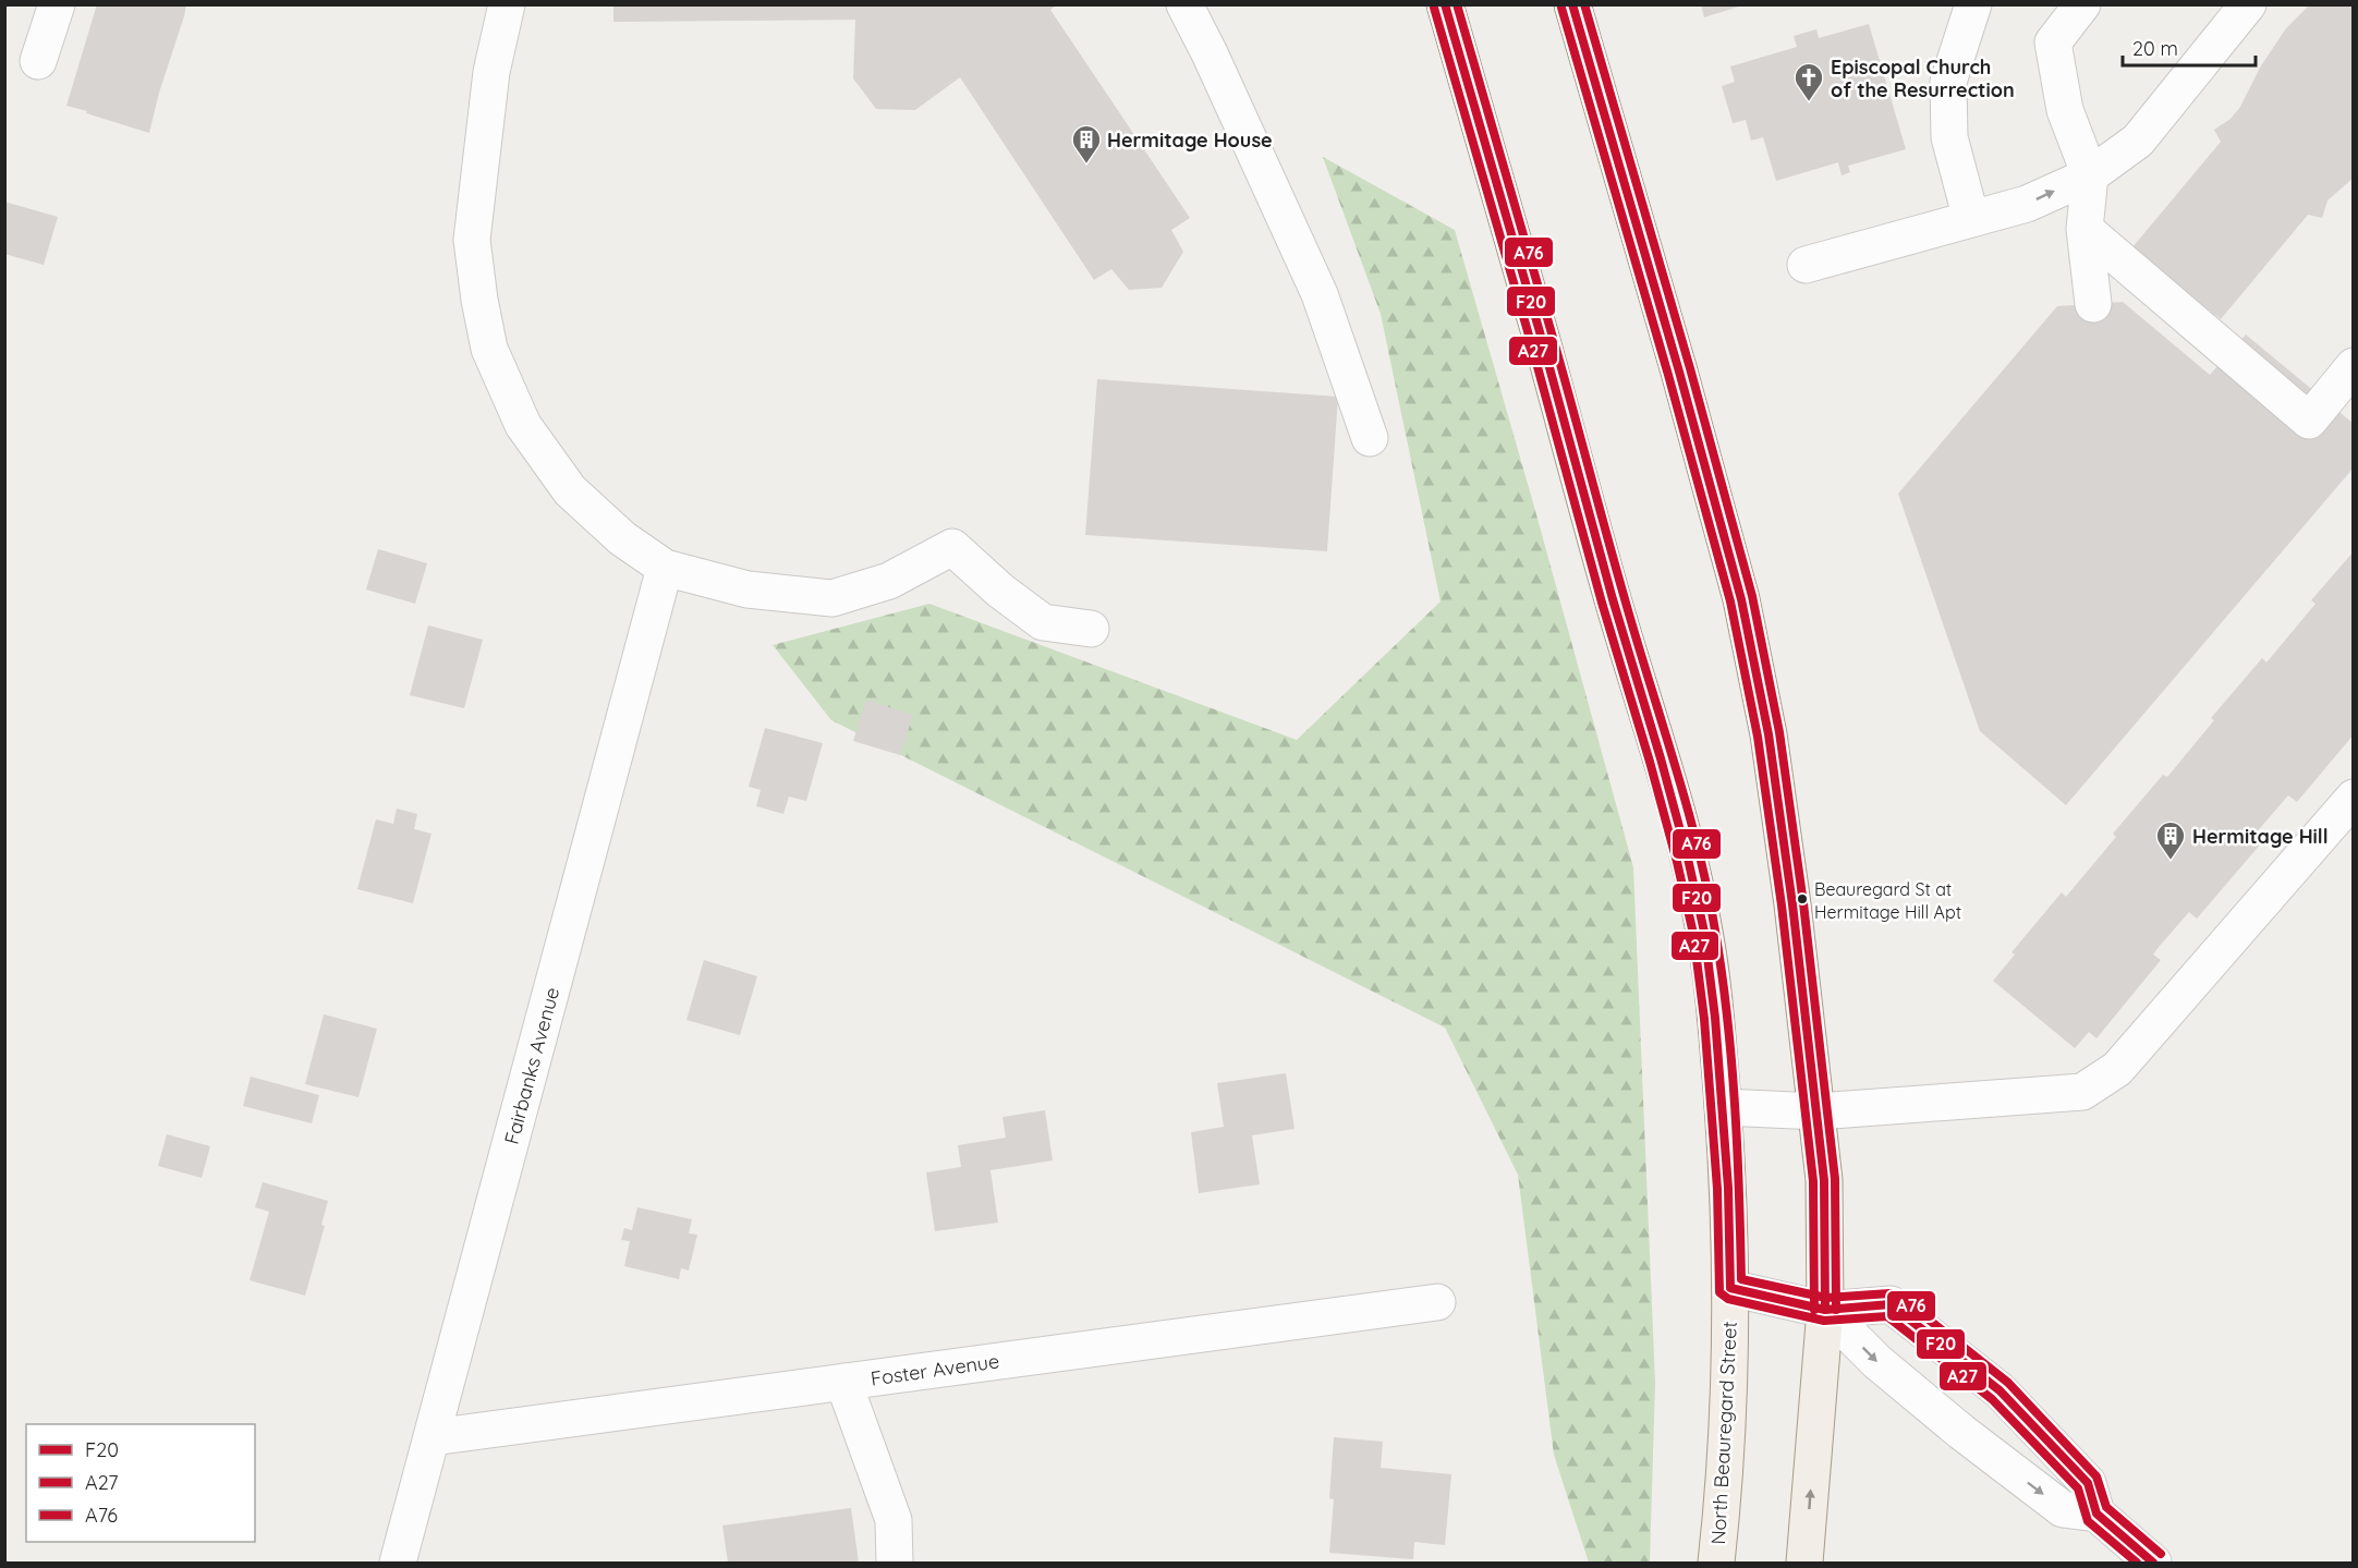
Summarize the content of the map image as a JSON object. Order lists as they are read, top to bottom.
{
  "streets": {
    "main road": ["North Beauregard Street"],
    "street": ["Fairbanks Avenue", "Foster Avenue"]
  },
  "crossings": [
    ["Fairbanks Avenue", "Foster Avenue"]
  ],
  "places": {
    "church": ["Episcopal Church of the Resurrection"],
    "building": ["Hermitage House", "Hermitage Hill"],
    "other": ["Beauregard St at Hermitage Hill Apt"]
  },
  "lines": ["transit line F20", "transit line A76", "transit line A27"],
  "legend": ["F20", "A27", "A76"],
  "scale_bar": "20 m"
}
